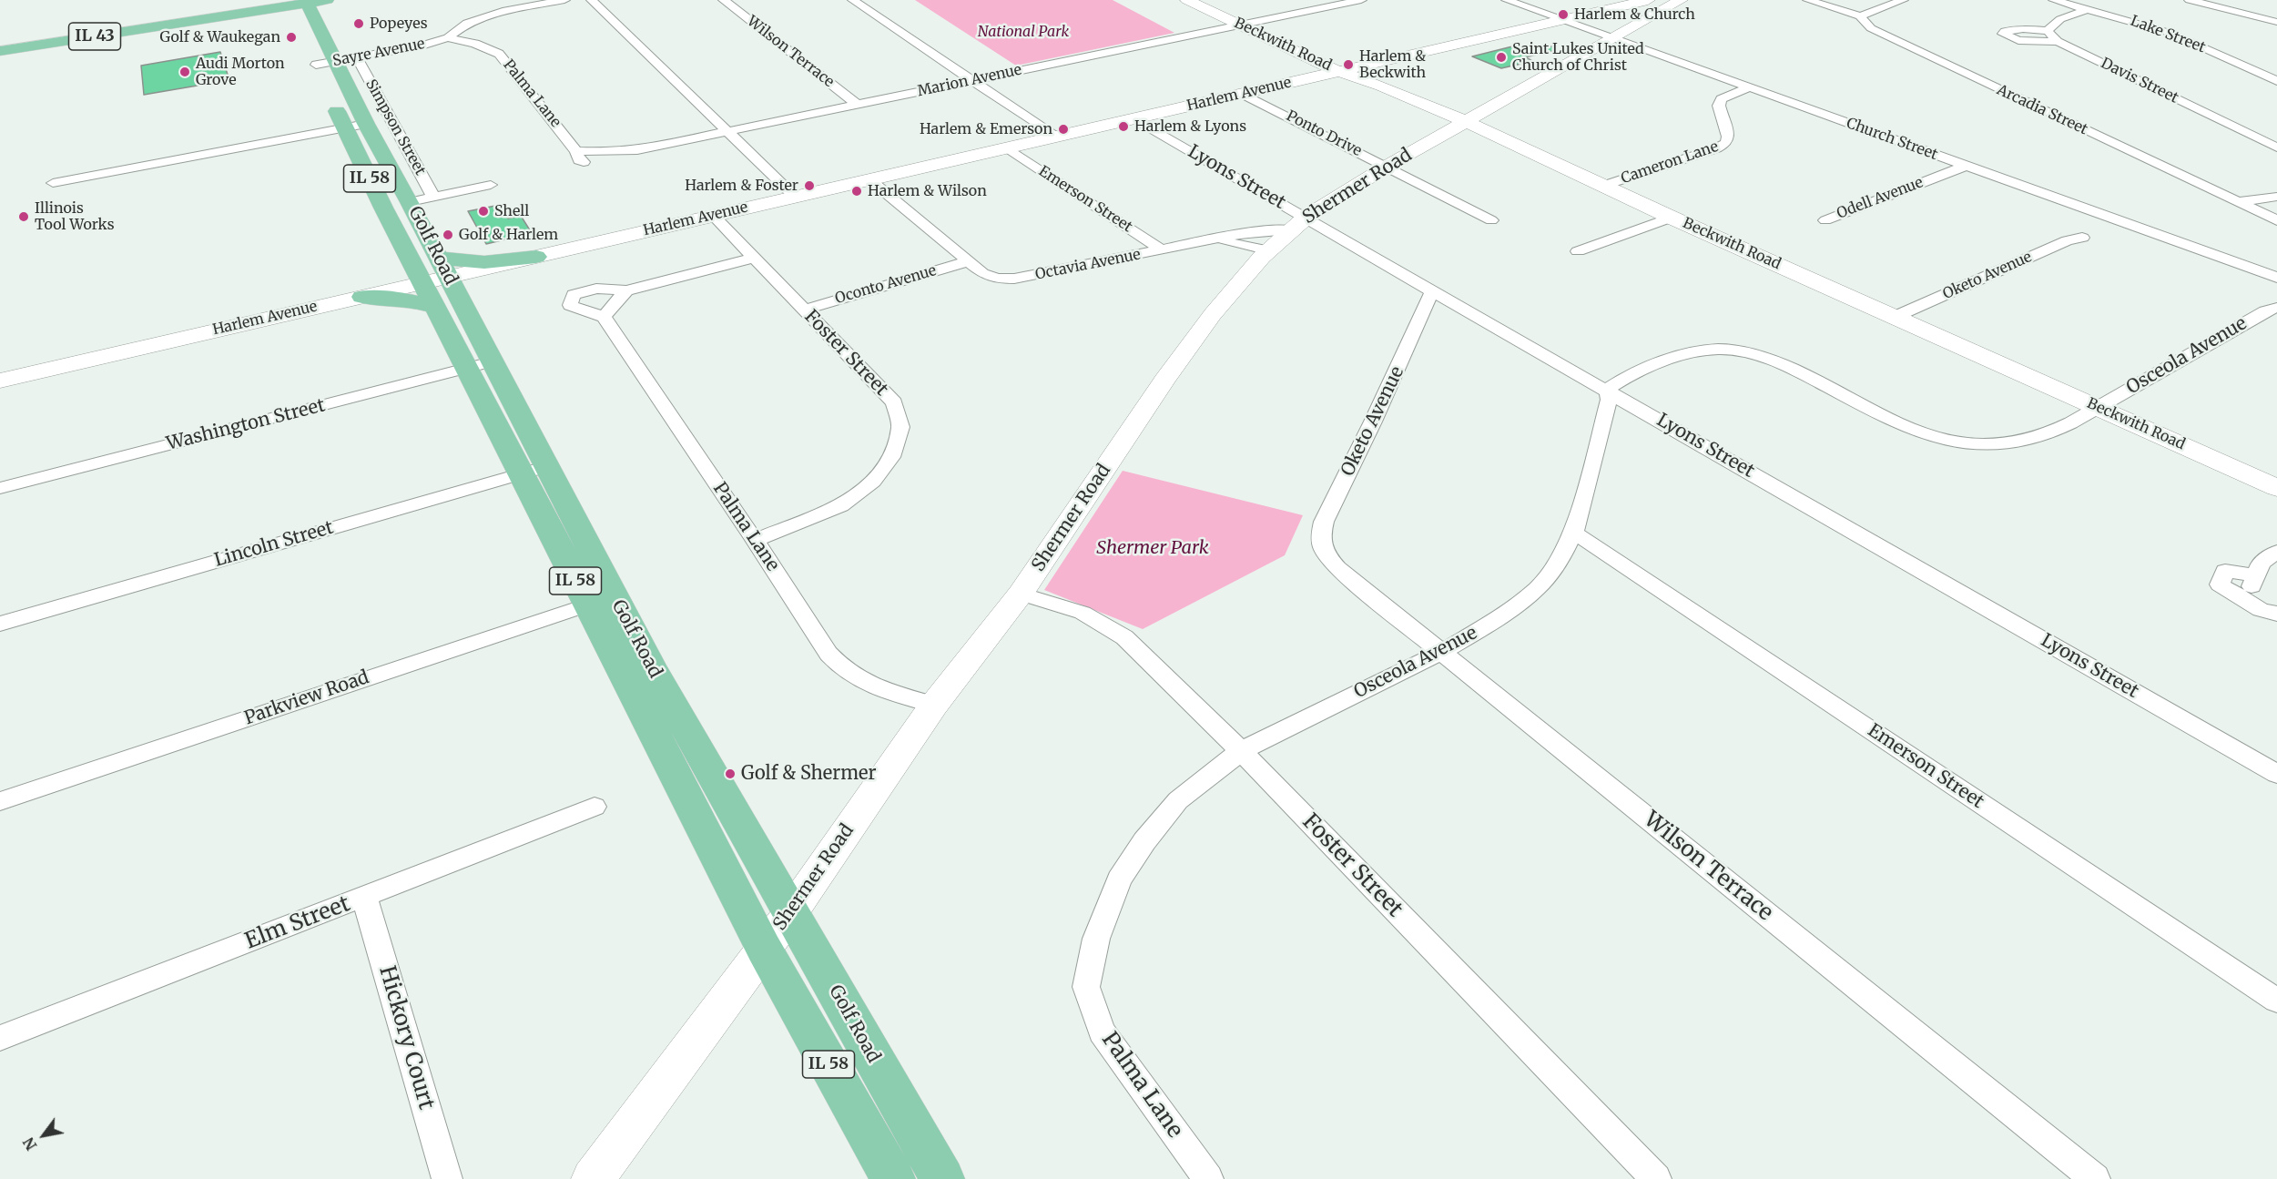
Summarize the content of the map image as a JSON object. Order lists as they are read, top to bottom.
{
  "streets": {
    "main road": [
      "IL 43",
      "Beckwith Road",
      "Harlem Avenue",
      "IL 58",
      "Shermer Road",
      "Golf Road"
    ],
    "street": [
      "Lake Street",
      "Wilson Terrace",
      "Sayre Avenue",
      "Marion Avenue",
      "Davis Street",
      "Palma Lane",
      "Arcadia Street",
      "Simpson Street",
      "Ponto Drive",
      "Church Street",
      "Cameron Lane",
      "Lyons Street",
      "Odell Avenue",
      "Emerson Street",
      "Octavia Avenue",
      "Oketo Avenue",
      "Oconto Avenue",
      "Foster Street",
      "Osceola Avenue",
      "Washington Street",
      "Lincoln Street",
      "Parkview Road",
      "Elm Street",
      "Hickory Court"
    ]
  },
  "crossings": [
    ["IL 43", "Golf Road"],
    ["Beckwith Road", "Marion Avenue"],
    ["Beckwith Road", "Harlem Avenue"],
    ["Beckwith Road", "Cameron Lane"],
    ["Beckwith Road", "Shermer Road"],
    ["Beckwith Road", "Oketo Avenue"],
    ["Beckwith Road", "Osceola Avenue"],
    ["Wilson Terrace", "Marion Avenue"],
    ["Wilson Terrace", "Oketo Avenue"],
    ["Wilson Terrace", "Osceola Avenue"],
    ["Sayre Avenue", "Palma Lane"],
    ["Sayre Avenue", "Simpson Street"],
    ["Sayre Avenue", "Golf Road"],
    ["Marion Avenue", "Palma Lane"],
    ["Palma Lane", "Shermer Road"],
    ["Palma Lane", "Foster Street"],
    ["Palma Lane", "Osceola Avenue"],
    ["Harlem Avenue", "Ponto Drive"],
    ["Harlem Avenue", "Church Street"],
    ["Harlem Avenue", "Lyons Street"],
    ["Harlem Avenue", "Emerson Street"],
    ["Harlem Avenue", "Golf Road"],
    ["Harlem Avenue", "Foster Street"],
    ["Simpson Street", "Golf Road"],
    ["Ponto Drive", "Shermer Road"],
    ["Church Street", "Cameron Lane"],
    ["Church Street", "Shermer Road"],
    ["Church Street", "Odell Avenue"],
    ["Lyons Street", "Shermer Road"],
    ["Lyons Street", "Octavia Avenue"],
    ["Lyons Street", "Oketo Avenue"],
    ["Lyons Street", "Osceola Avenue"],
    ["Shermer Road", "Golf Road"],
    ["Shermer Road", "Octavia Avenue"],
    ["Shermer Road", "Foster Street"],
    ["Emerson Street", "Octavia Avenue"],
    ["Emerson Street", "Osceola Avenue"],
    ["Golf Road", "Washington Street"],
    ["Golf Road", "Lincoln Street"],
    ["Golf Road", "Parkview Road"],
    ["Octavia Avenue", "Oconto Avenue"],
    ["Oconto Avenue", "Foster Street"],
    ["Foster Street", "Osceola Avenue"],
    ["Elm Street", "Hickory Court"]
  ],
  "parks": ["National Park", "Shermer Park"],
  "places": [
    "Harlem & Church",
    "Popeyes",
    "Golf & Waukegan",
    "Saint Lukes United Church of Christ",
    "Harlem & Beckwith",
    "Audi Morton Grove",
    "Harlem & Lyons",
    "Harlem & Emerson",
    "Harlem & Foster",
    "Harlem & Wilson",
    "Shell",
    "Illinois Tool Works",
    "Golf & Harlem",
    "Golf & Shermer"
  ],
  "north": "bottom left"
}
